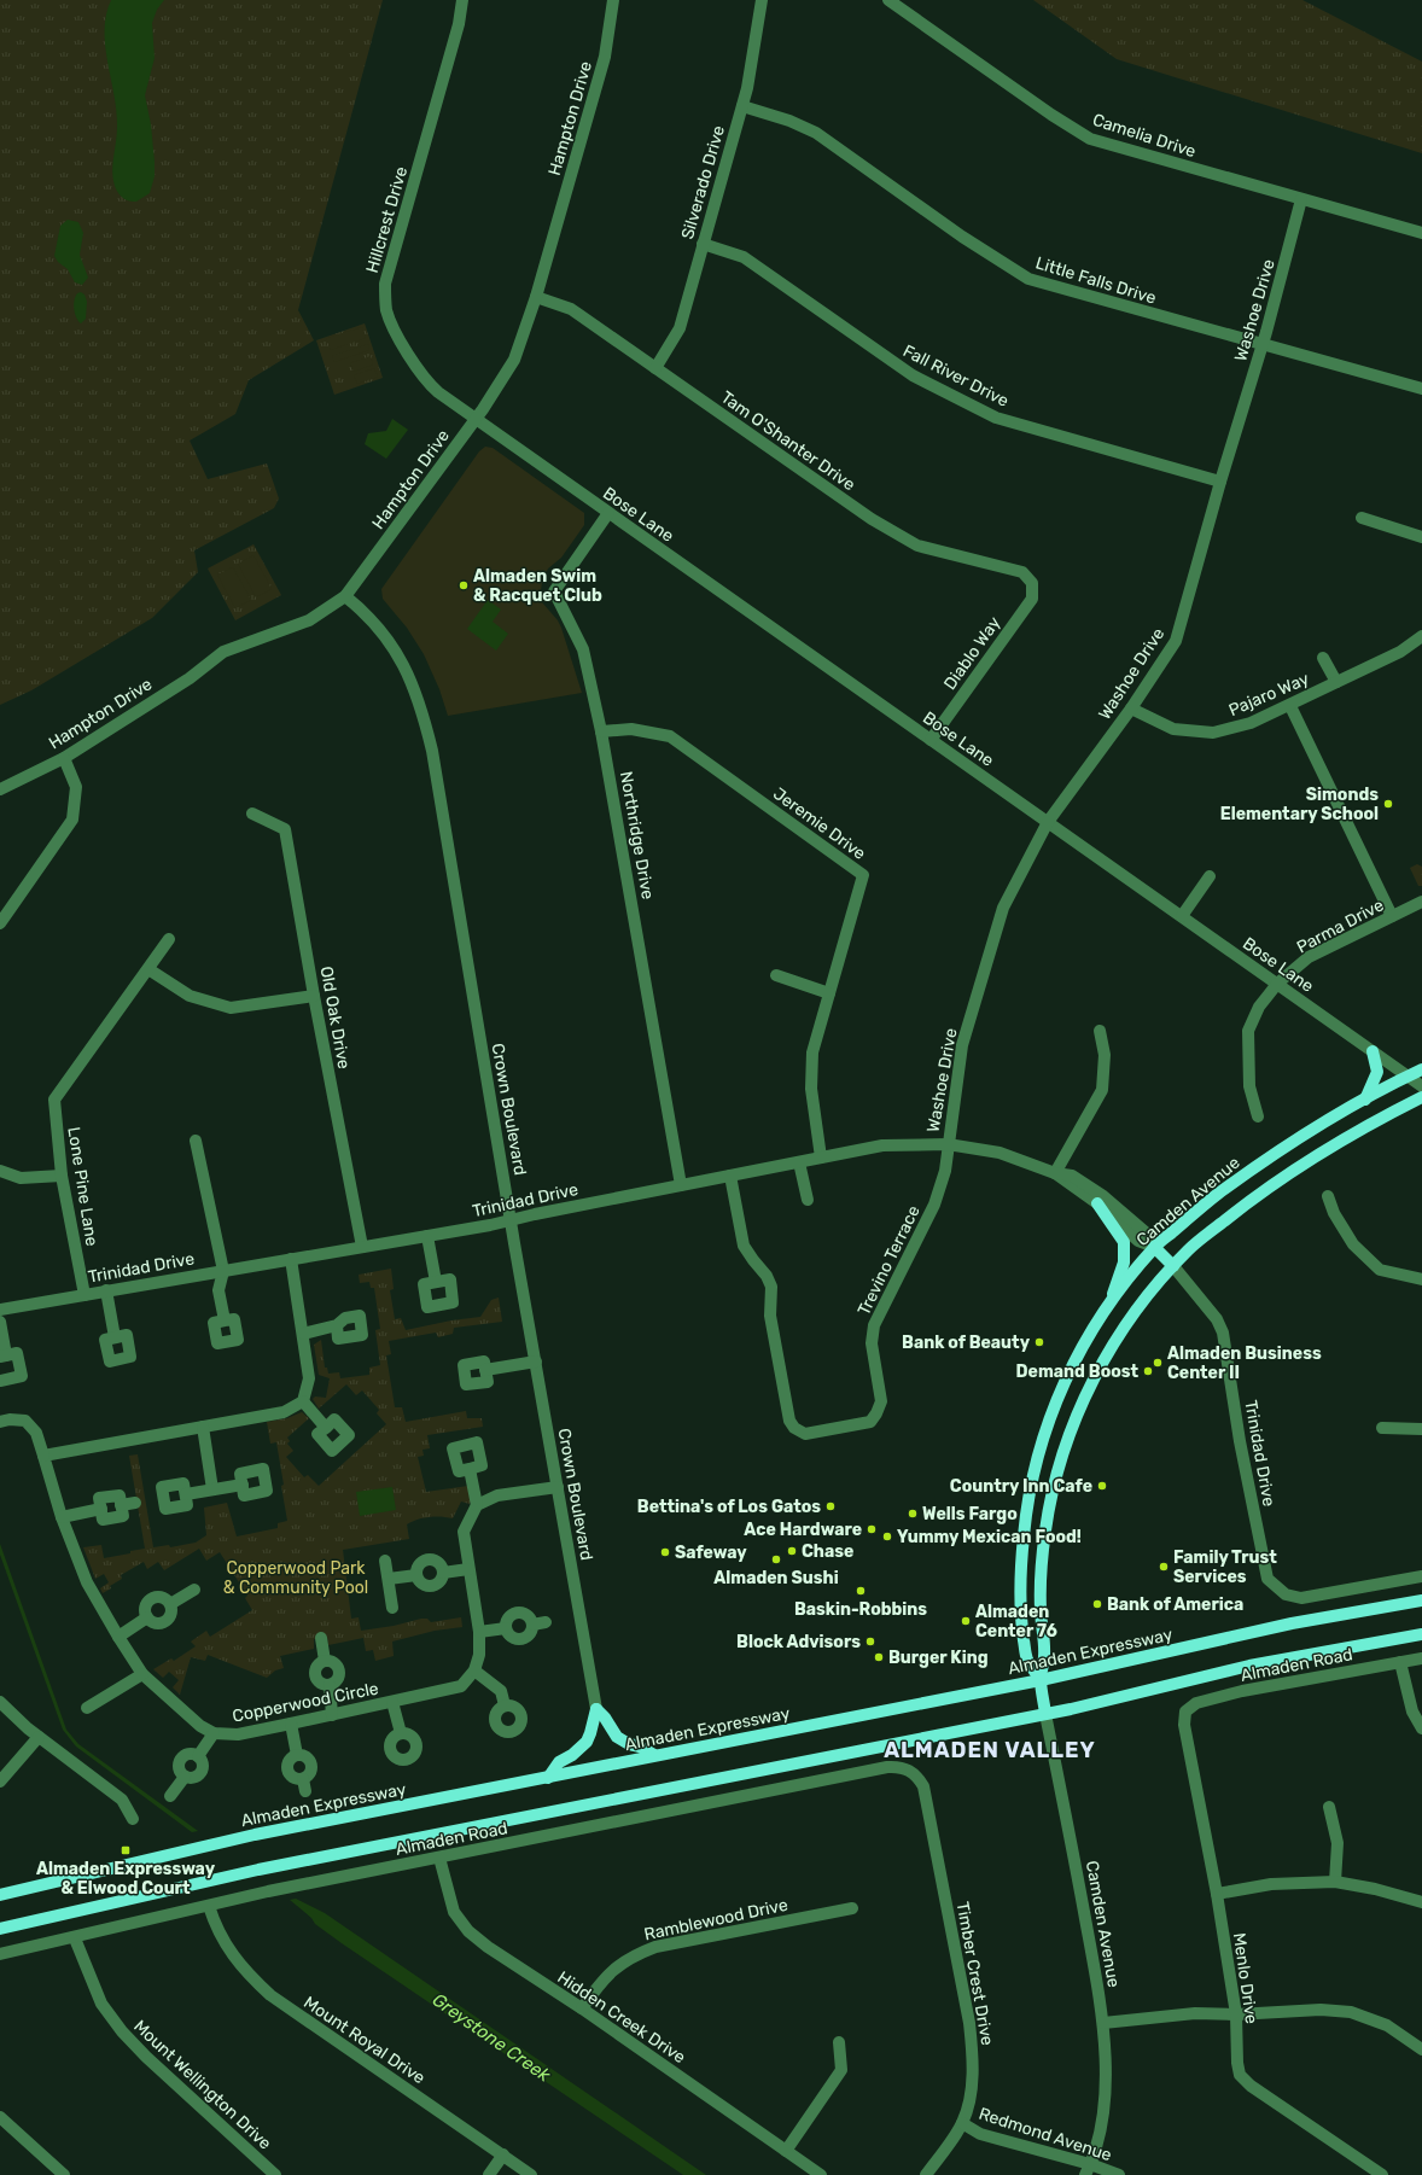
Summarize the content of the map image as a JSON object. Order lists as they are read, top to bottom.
{
  "streets": {
    "main road": ["Trinidad Drive", "Camden Avenue", "Almaden Expressway"],
    "street": [
      "Hampton Drive",
      "Camelia Drive",
      "Silverado Drive",
      "Hillcrest Drive",
      "Little Falls Drive",
      "Washoe Drive",
      "Fall River Drive",
      "Tam O'Shanter Drive",
      "Bose Lane",
      "Diablo Way",
      "Pajaro Way",
      "Jeremie Drive",
      "Northridge Drive",
      "Parma Drive",
      "Old Oak Drive",
      "Crown Boulevard",
      "Lone Pine Lane",
      "Trevino Terrace",
      "Almaden Road",
      "Copperwood Circle",
      "Ramblewood Drive",
      "Timber Crest Drive",
      "Menlo Drive",
      "Hidden Creek Drive",
      "Mount Royal Drive",
      "Mount Wellington Drive",
      "Redmond Avenue"
    ]
  },
  "crossings": [
    ["Hampton Drive", "Hillcrest Drive"],
    ["Hampton Drive", "Tam O'Shanter Drive"],
    ["Hampton Drive", "Bose Lane"],
    ["Hampton Drive", "Crown Boulevard"],
    ["Camelia Drive", "Washoe Drive"],
    ["Silverado Drive", "Little Falls Drive"],
    ["Silverado Drive", "Fall River Drive"],
    ["Silverado Drive", "Tam O'Shanter Drive"],
    ["Hillcrest Drive", "Bose Lane"],
    ["Little Falls Drive", "Washoe Drive"],
    ["Washoe Drive", "Fall River Drive"],
    ["Washoe Drive", "Bose Lane"],
    ["Washoe Drive", "Pajaro Way"],
    ["Washoe Drive", "Trinidad Drive"],
    ["Washoe Drive", "Trevino Terrace"],
    ["Tam O'Shanter Drive", "Diablo Way"],
    ["Bose Lane", "Diablo Way"],
    ["Bose Lane", "Northridge Drive"],
    ["Bose Lane", "Parma Drive"],
    ["Bose Lane", "Camden Avenue"],
    ["Jeremie Drive", "Northridge Drive"],
    ["Jeremie Drive", "Trinidad Drive"],
    ["Northridge Drive", "Trinidad Drive"],
    ["Old Oak Drive", "Trinidad Drive"],
    ["Crown Boulevard", "Trinidad Drive"],
    ["Lone Pine Lane", "Trinidad Drive"],
    ["Trinidad Drive", "Camden Avenue"],
    ["Trinidad Drive", "Trevino Terrace"],
    ["Camden Avenue", "Almaden Expressway"],
    ["Camden Avenue", "Redmond Avenue"],
    ["Almaden Road", "Timber Crest Drive"],
    ["Almaden Road", "Menlo Drive"],
    ["Almaden Road", "Hidden Creek Drive"],
    ["Almaden Road", "Mount Royal Drive"],
    ["Almaden Road", "Mount Wellington Drive"],
    ["Ramblewood Drive", "Hidden Creek Drive"],
    ["Timber Crest Drive", "Redmond Avenue"]
  ],
  "districts": ["ALMADEN VALLEY"],
  "water": ["Greystone Creek"],
  "parks": ["Copperwood Park & Community Pool"],
  "places": {
    "other": [
      "Almaden Swim & Racquet Club",
      "Simonds Elementary School",
      "Bank of Beauty",
      "Almaden Business Center II",
      "Demand Boost",
      "Country Inn Cafe",
      "Bettina's of Los Gatos",
      "Wells Fargo",
      "Ace Hardware",
      "Yummy Mexican Food!",
      "Chase",
      "Safeway",
      "Almaden Sushi",
      "Family Trust Services",
      "Baskin-Robbins",
      "Bank of America",
      "Almaden Center 76",
      "Block Advisors",
      "Burger King"
    ],
    "transit": ["Almaden Expressway & Elwood Court"]
  }
}
